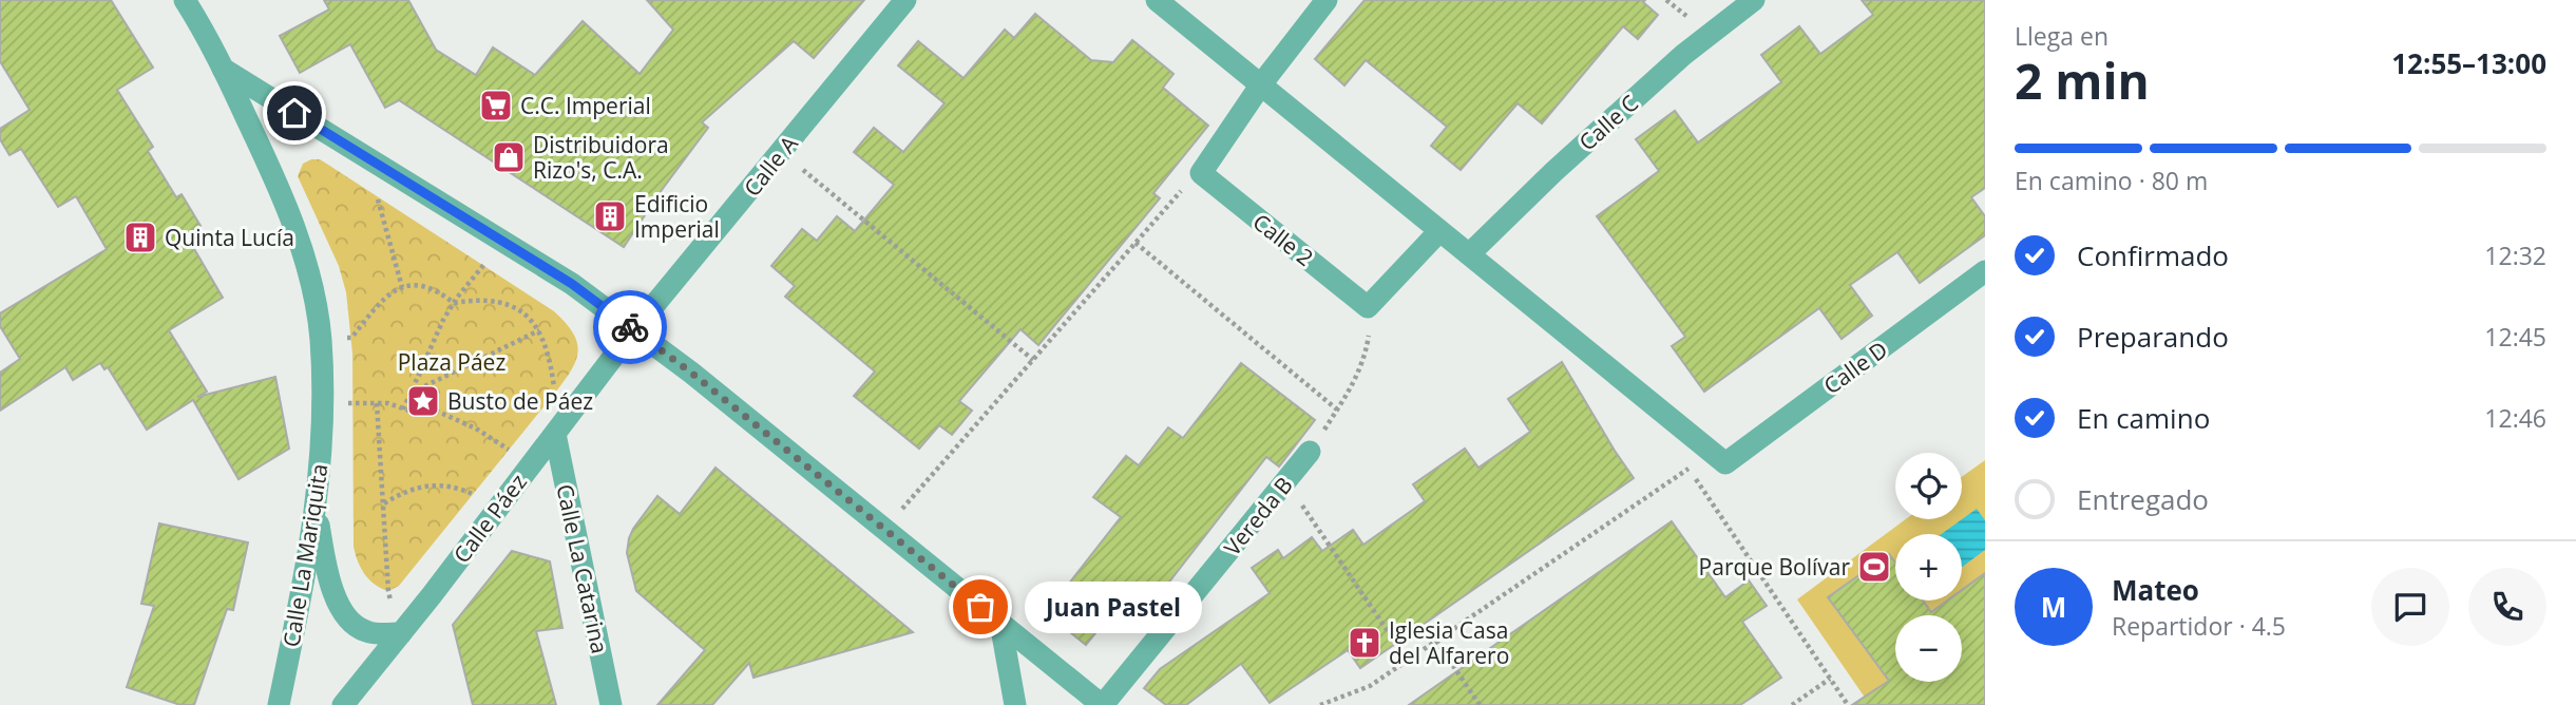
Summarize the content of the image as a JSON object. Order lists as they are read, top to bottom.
{
  "streets": {
    "street": [
      "Calle C",
      "Calle A",
      "Calle 2",
      "Calle D",
      "Vereda B",
      "Calle Páez",
      "Calle La Mariquita",
      "Calle La Catarina"
    ]
  },
  "crossings": [
    ["Calle A", "Calle Páez"],
    ["Calle Páez", "Calle La Catarina"]
  ],
  "parks": ["Plaza Páez"],
  "places": {
    "supermarket": ["C.C. Imperial"],
    "shop": ["Distribuidora Rizo's, C.A."],
    "building": ["Edificio Imperial", "Quinta Lucía"],
    "place": ["Busto de Páez"],
    "sports": ["Parque Bolívar"],
    "other": ["Juan Pastel"],
    "church": ["Iglesia Casa del Alfarero"]
  },
  "page": {
    "heading": ["2 min", "Llega en", "12:55–13:00"],
    "panel": ["Mateo", "Repartidor · 4.5"],
    "bar": "En camino · 80 m",
    "list": [
      ["Confirmado", "12:32"],
      ["Preparando", "12:45"],
      ["En camino", "12:46"],
      "Entregado"
    ],
    "map_buttons": ["+", "−"],
    "round": "M",
    "bubble": "Juan Pastel"
  }
}
